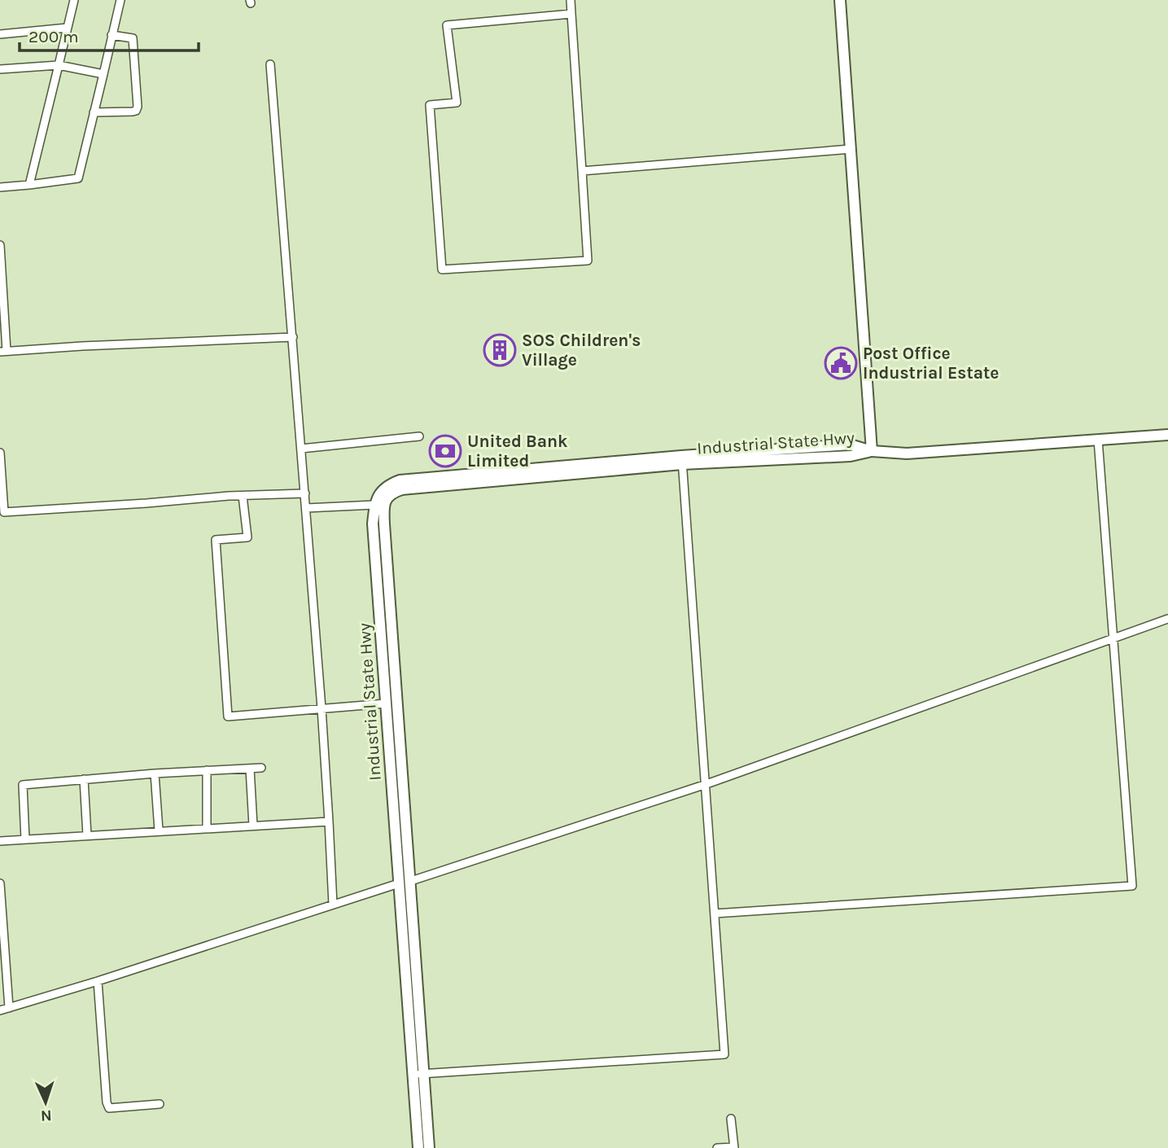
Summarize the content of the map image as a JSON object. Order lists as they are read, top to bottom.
{
  "streets": {
    "main road": ["Industrial State Hwy"]
  },
  "places": {
    "building": ["SOS Children's Village"],
    "public building": ["Post Office Industrial Estate"],
    "bank": ["United Bank Limited"]
  },
  "scale_bar": "200 m",
  "north": "bottom"
}
